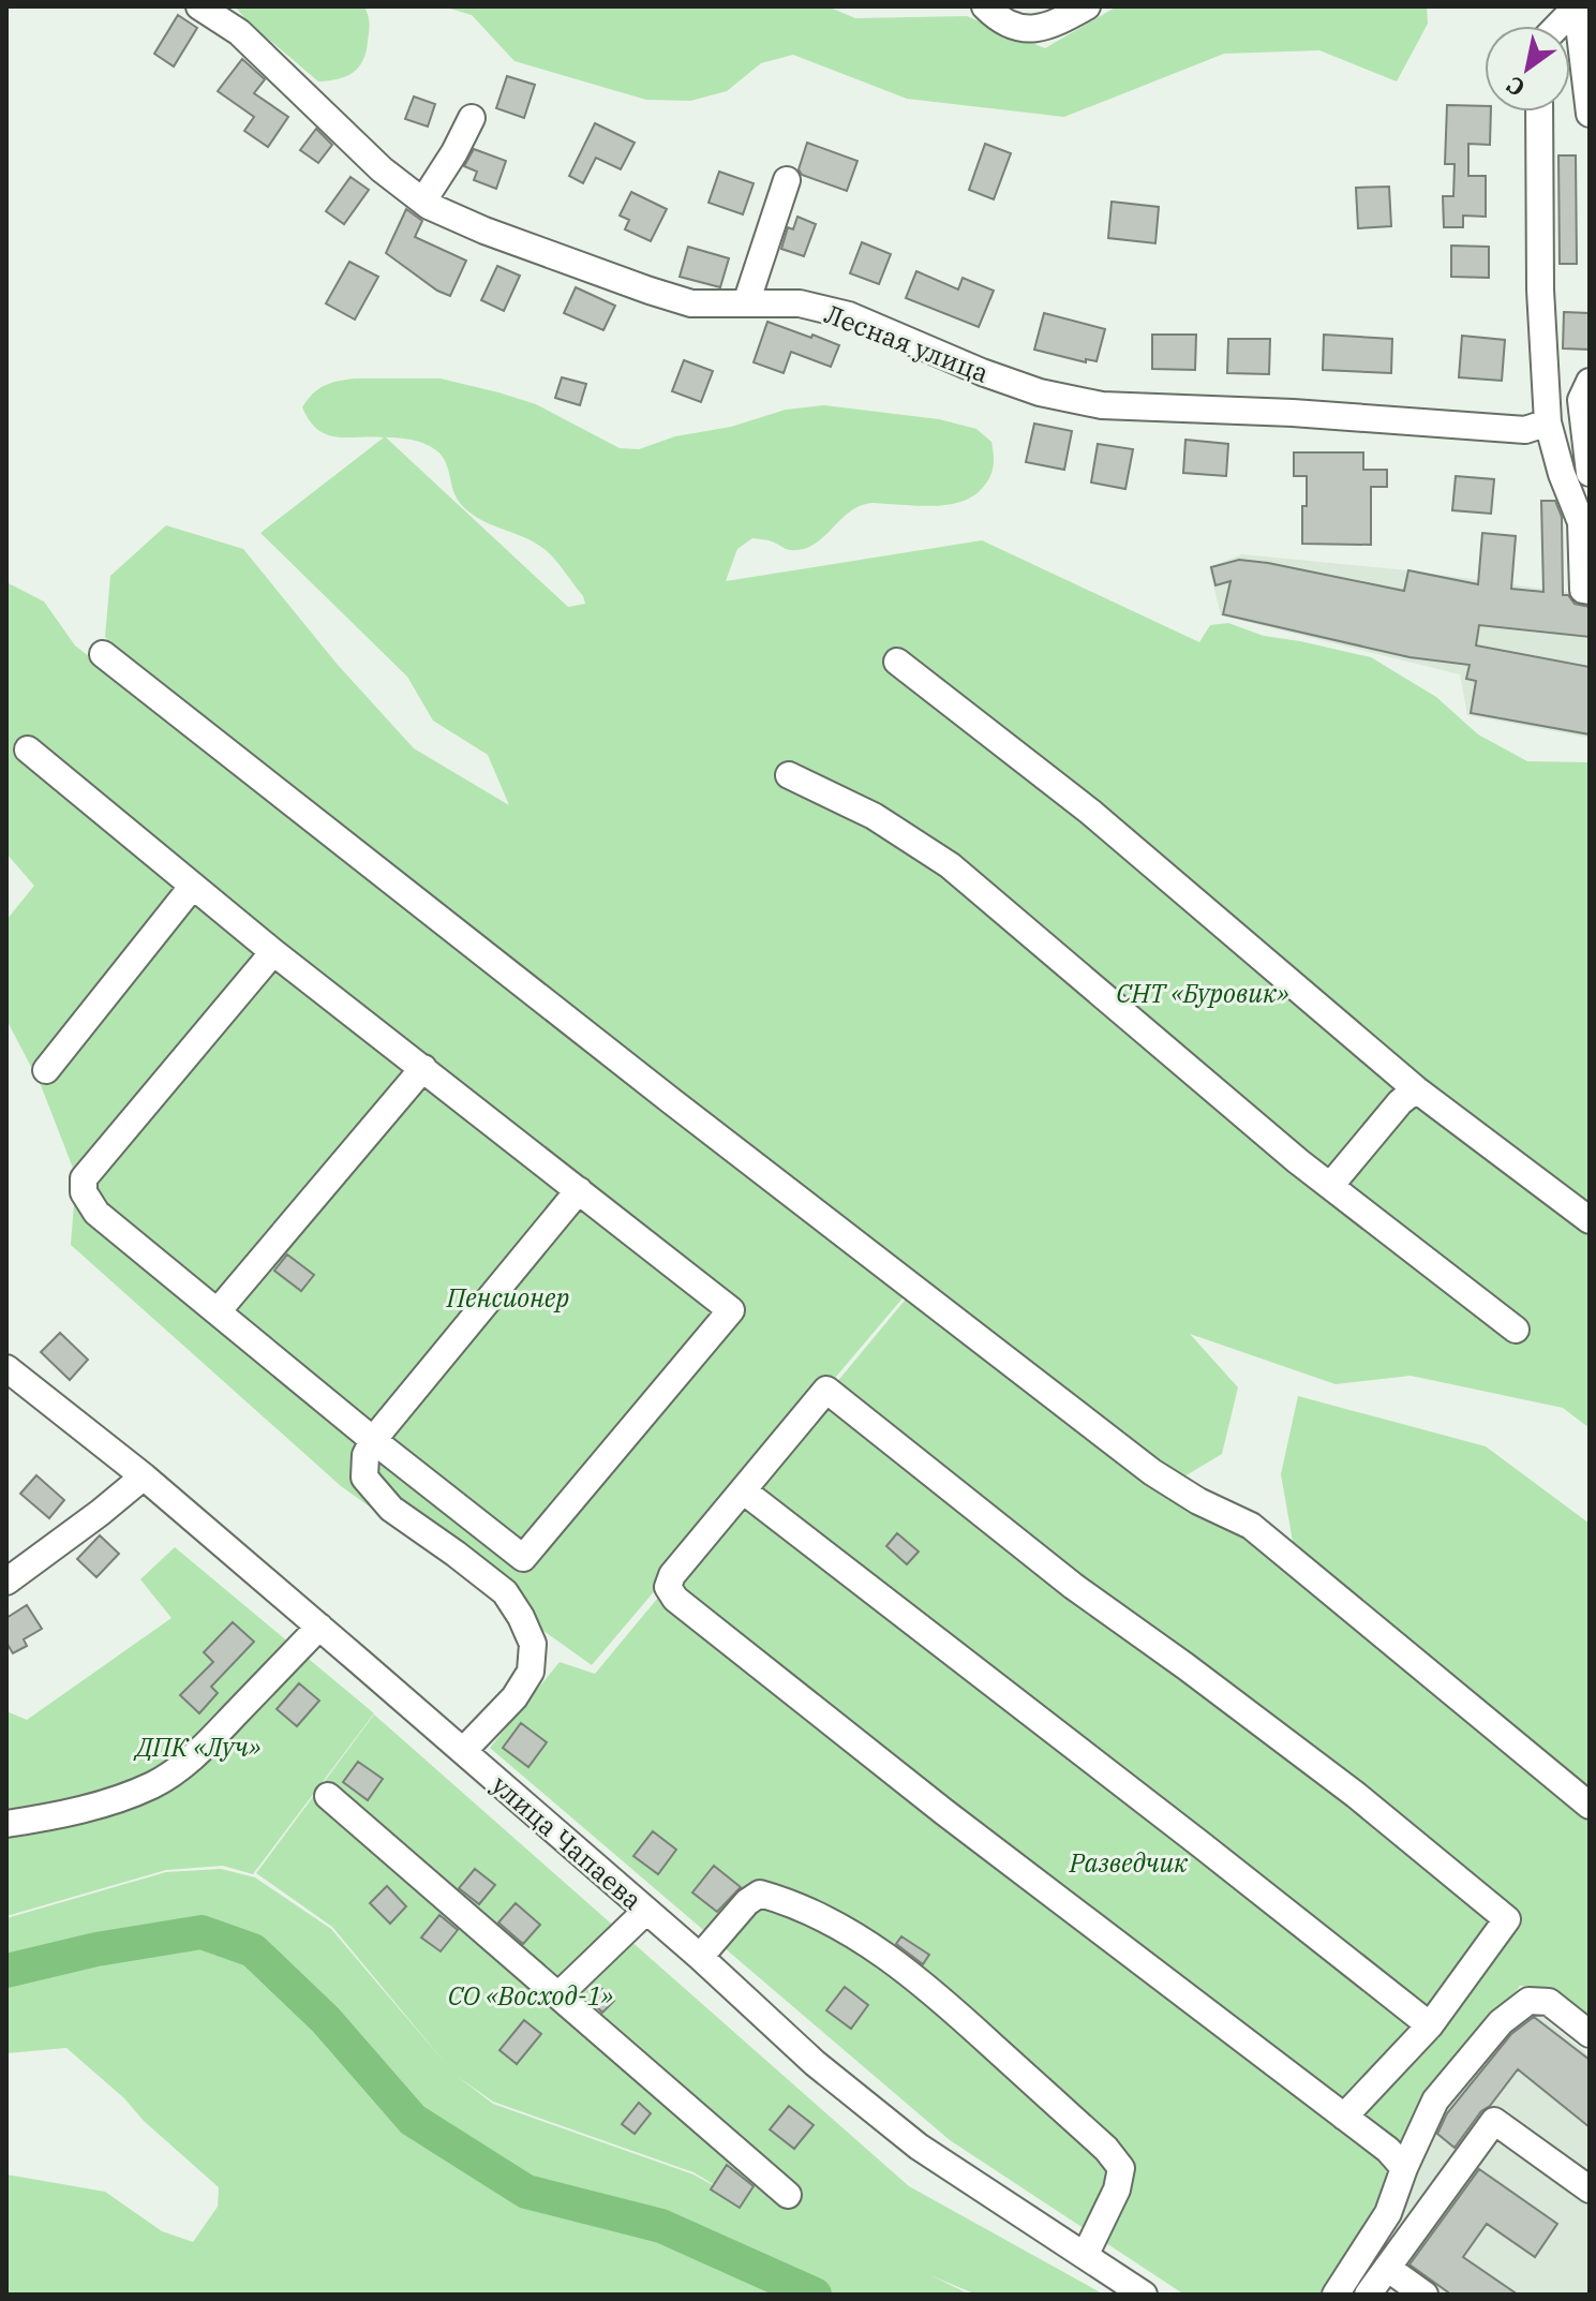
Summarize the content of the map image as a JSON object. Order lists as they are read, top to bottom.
{
  "streets": {
    "street": ["Лесная улица", "улица Чапаева"]
  },
  "parks": [
    "СНТ «Буровик»",
    "Пенсионер",
    "ДПК «Луч»",
    "Разведчик",
    "СО «Восход-1»"
  ],
  "north": "bottom left"
}
